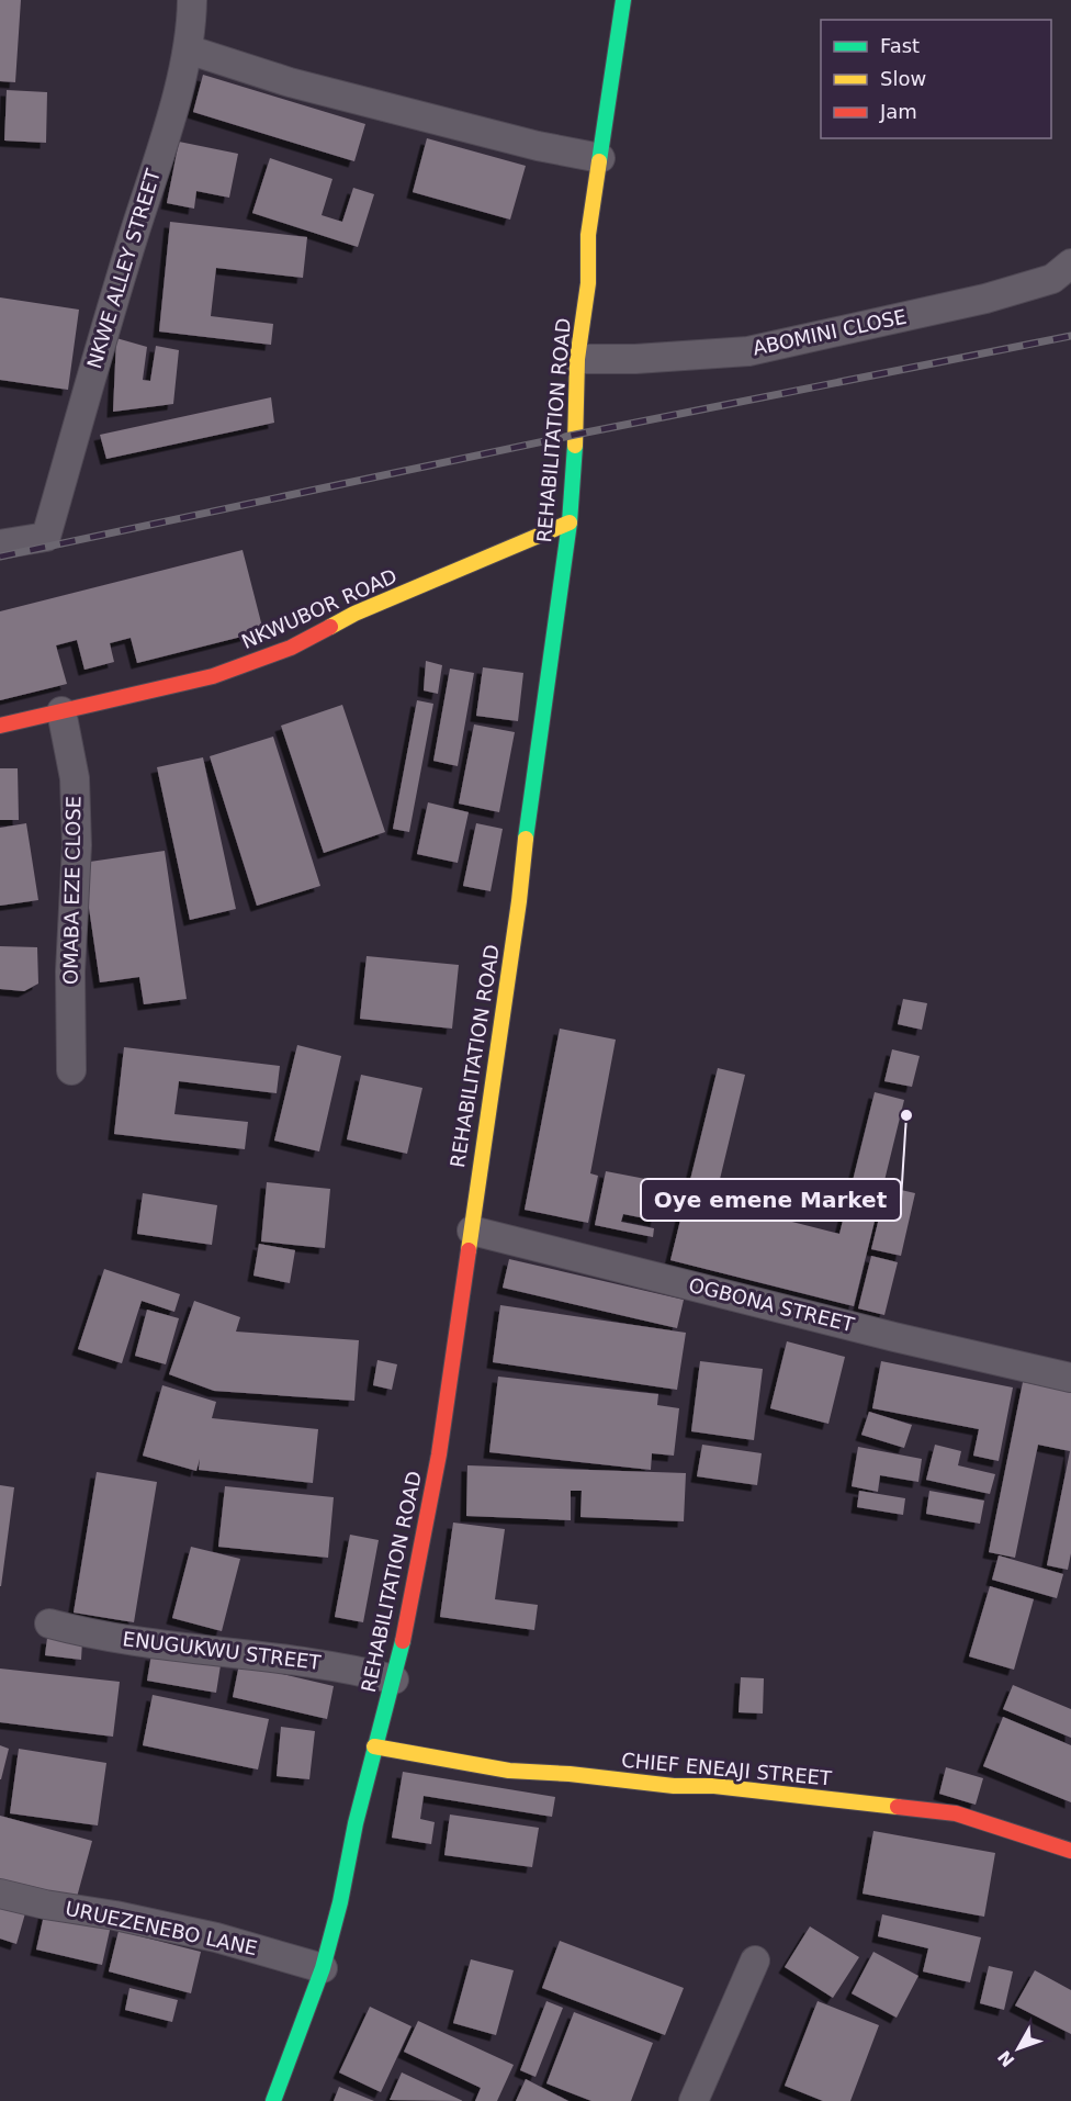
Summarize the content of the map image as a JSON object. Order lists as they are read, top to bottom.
{
  "streets": {
    "main road": ["REHABILITATION ROAD", "NKWUBOR ROAD", "CHIEF ENEAJI STREET"],
    "street": [
      "NKWE ALLEY STREET",
      "ABOMINI CLOSE",
      "OMABA EZE CLOSE",
      "OGBONA STREET",
      "ENUGUKWU STREET",
      "URUEZENEBO LANE"
    ]
  },
  "crossings": [
    ["ABOMINI CLOSE", "REHABILITATION ROAD"],
    ["REHABILITATION ROAD", "NKWUBOR ROAD"],
    ["REHABILITATION ROAD", "OGBONA STREET"],
    ["REHABILITATION ROAD", "ENUGUKWU STREET"],
    ["REHABILITATION ROAD", "CHIEF ENEAJI STREET"],
    ["REHABILITATION ROAD", "URUEZENEBO LANE"],
    ["NKWUBOR ROAD", "OMABA EZE CLOSE"]
  ],
  "places": ["Oye emene Market"],
  "legend": ["Fast", "Slow", "Jam"],
  "north": "bottom left"
}
